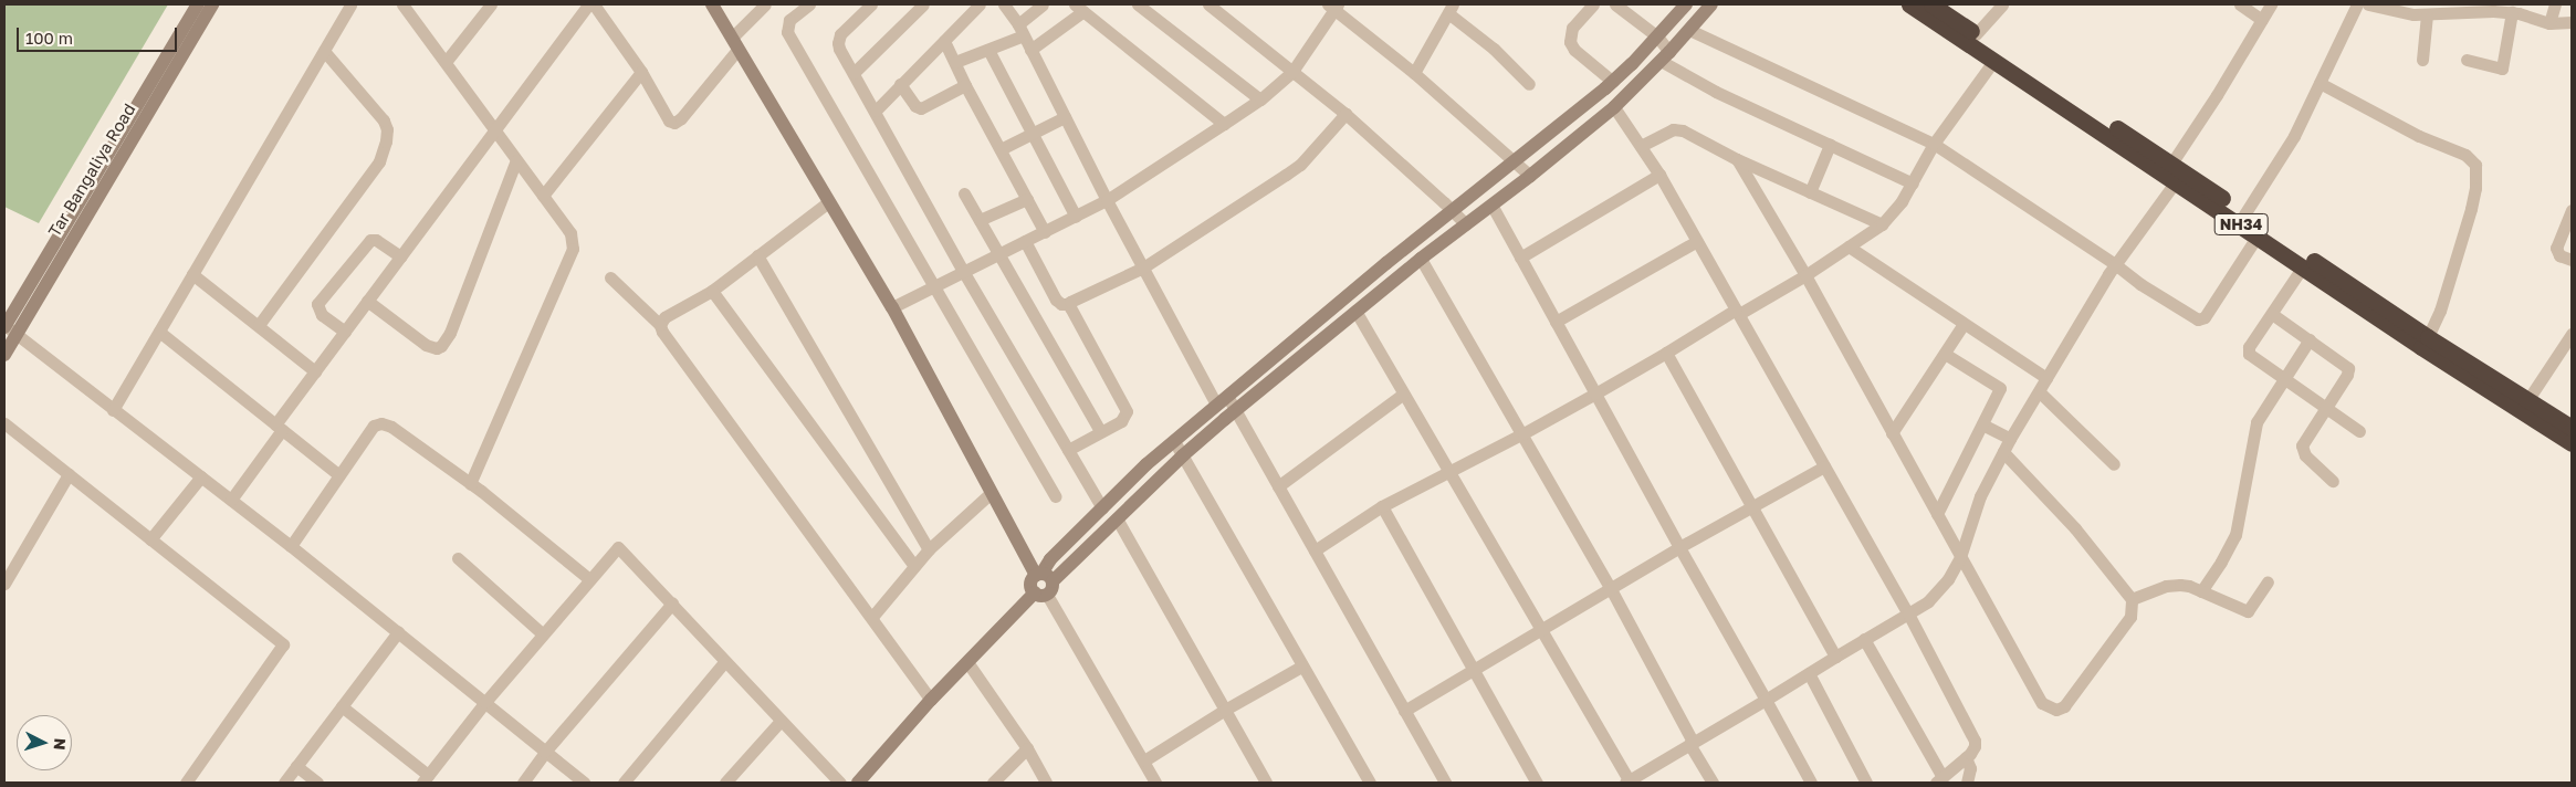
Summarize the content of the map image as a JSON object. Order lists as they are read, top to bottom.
{
  "streets": {
    "highway": ["NH34"],
    "street": ["Tar Bangaliya Road"]
  },
  "scale_bar": "100 m",
  "north": "right"
}
